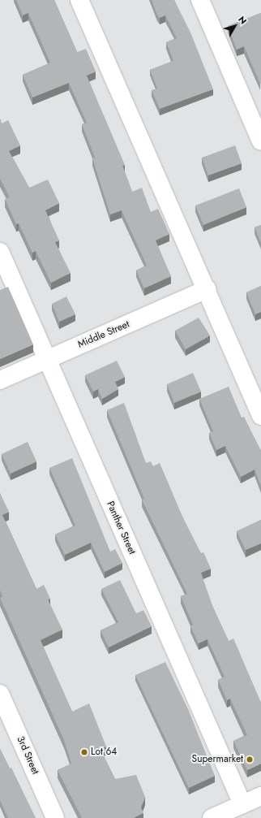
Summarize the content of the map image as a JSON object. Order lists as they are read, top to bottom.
{
  "streets": {
    "street": ["Middle Street", "Panther Street", "3rd Street"]
  },
  "crossings": [
    ["Middle Street", "Panther Street"]
  ],
  "places": ["Lot 64", "Supermarket"],
  "north": "top right"
}
